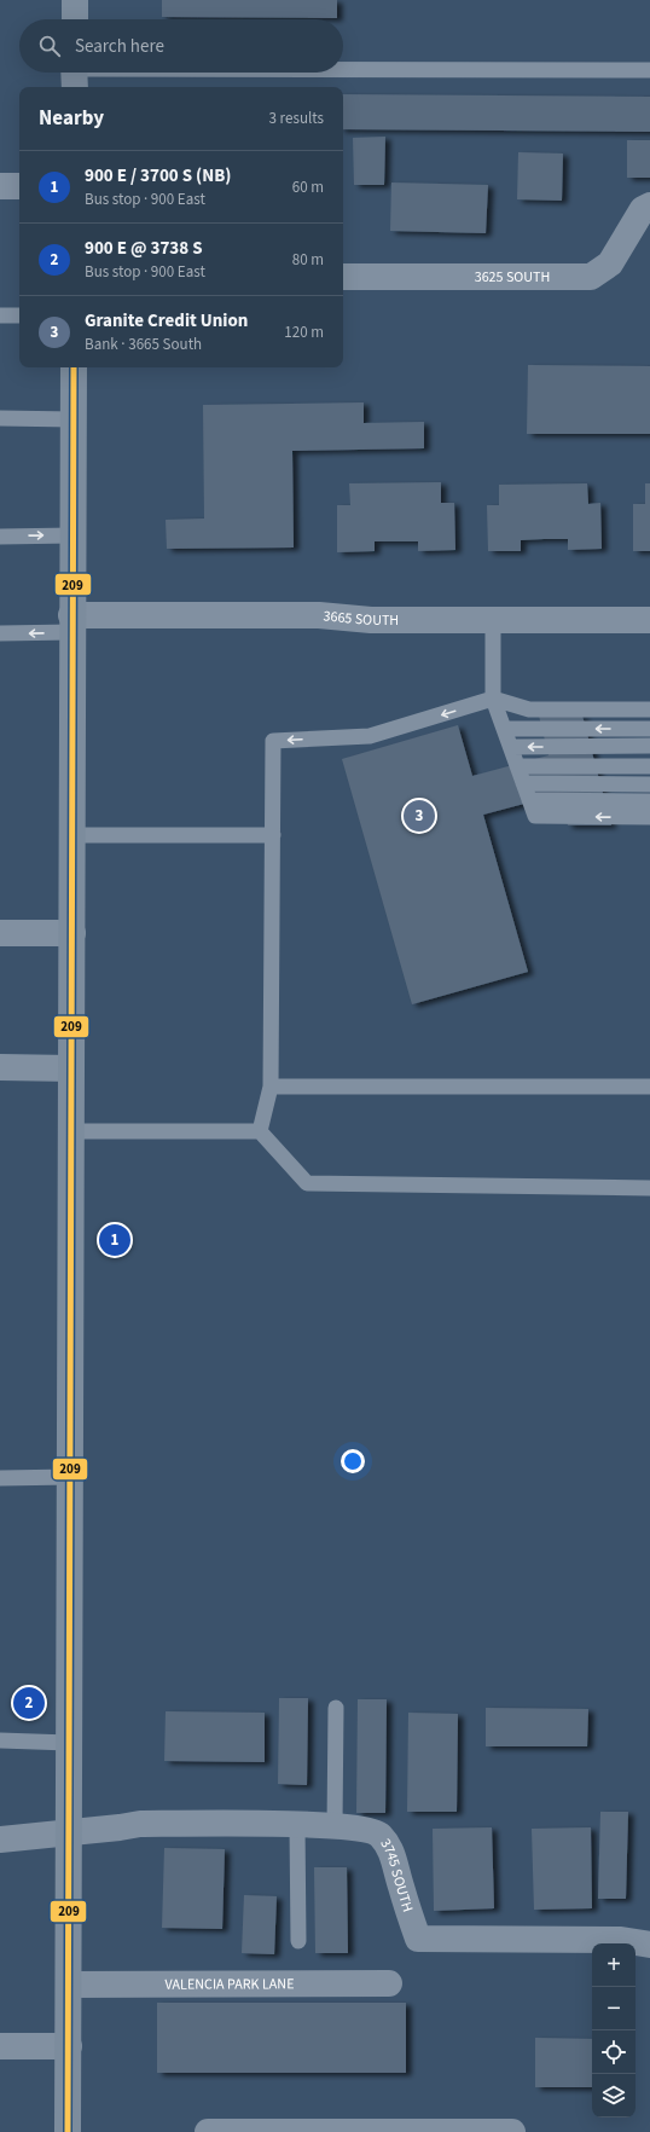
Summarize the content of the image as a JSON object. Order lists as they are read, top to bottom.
{
  "streets": {
    "street": [
      "3625 SOUTH",
      "3665 SOUTH",
      "3745 SOUTH",
      "VALENCIA PARK LANE"
    ]
  },
  "lines": ["transit line 209"],
  "page": {
    "search": "Search here",
    "heading": ["Nearby", "3 results"],
    "list": [
      {
        "mark": "1",
        "name": "900 E / 3700 S (NB)",
        "note": "Bus stop · 900 East",
        "value": "60 m"
      },
      {
        "mark": "2",
        "name": "900 E @ 3738 S",
        "note": "Bus stop · 900 East",
        "value": "80 m"
      },
      {
        "mark": "3",
        "name": "Granite Credit Union",
        "note": "Bank · 3665 South",
        "value": "120 m"
      }
    ],
    "pins": ["3", "1", "2"],
    "map_buttons": ["+", "−"]
  }
}
